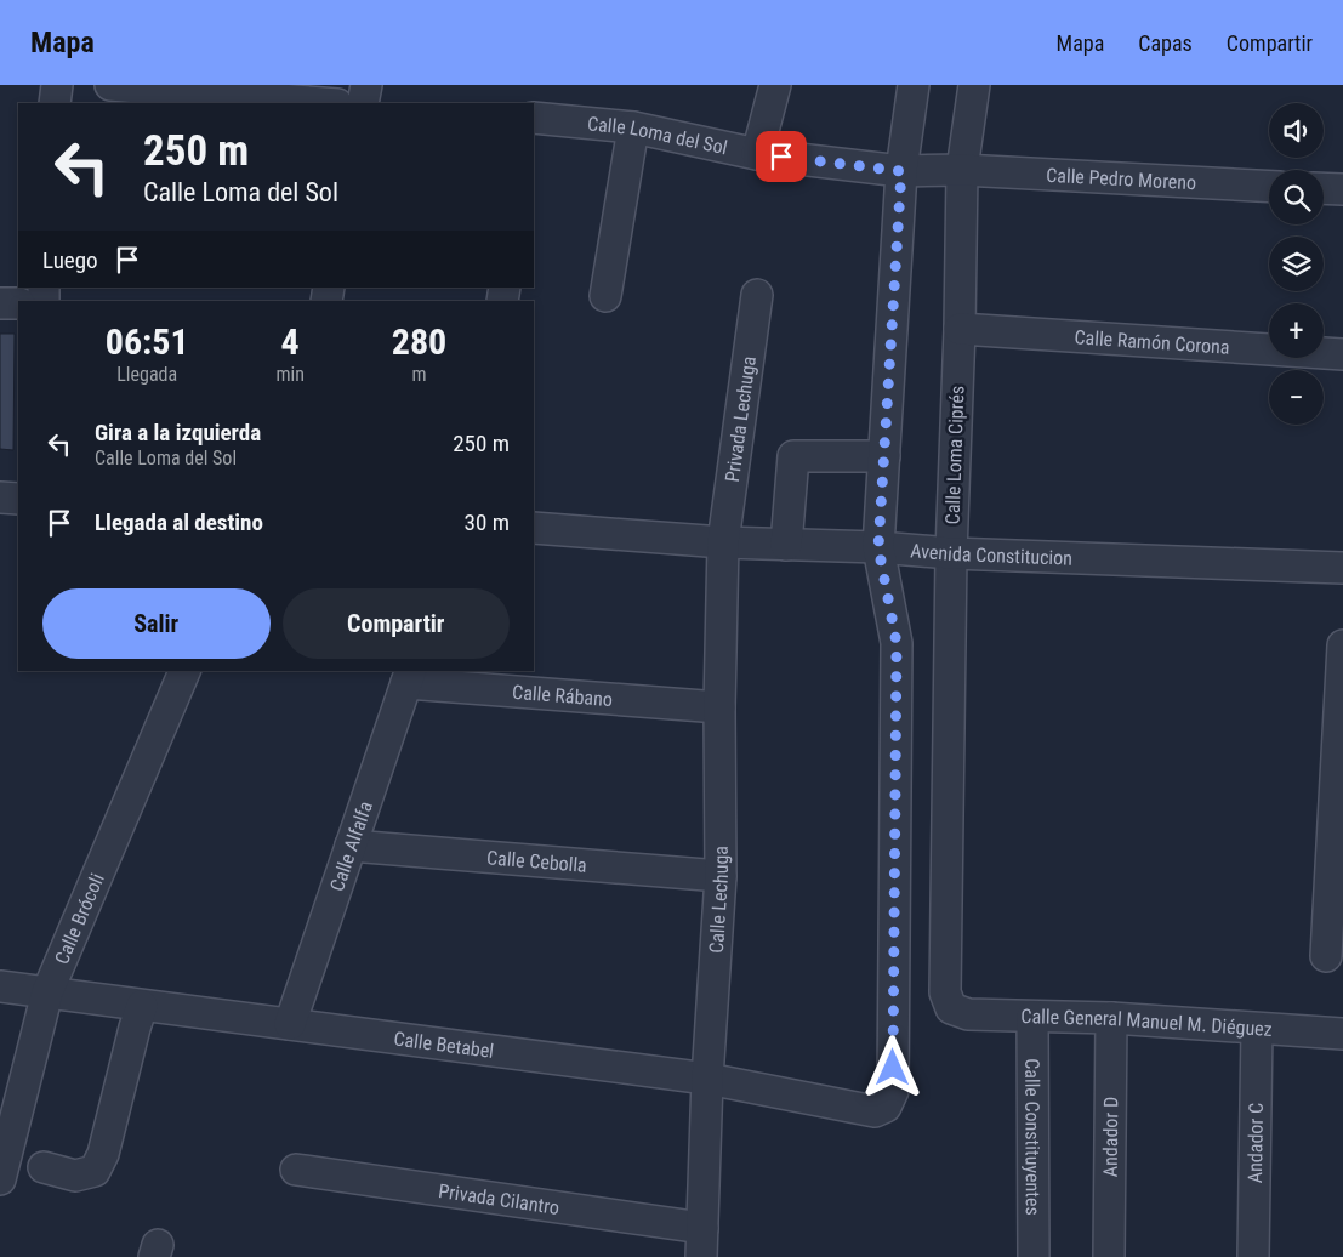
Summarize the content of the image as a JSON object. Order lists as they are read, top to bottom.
{
  "streets": {
    "street": [
      "Calle Loma del Sol",
      "Calle Pedro Moreno",
      "Calle Ramón Corona",
      "Privada Lechuga",
      "Calle Loma Ciprés",
      "Avenida Constitucion",
      "Calle Rábano",
      "Calle Alfalfa",
      "Calle Cebolla",
      "Calle Lechuga",
      "Calle Brócoli",
      "Calle General Manuel M. Diéguez",
      "Calle Betabel",
      "Calle Constituyentes",
      "Andador D",
      "Andador C",
      "Privada Cilantro"
    ]
  },
  "crossings": [
    ["Calle Loma del Sol", "Calle Pedro Moreno"],
    ["Calle Loma del Sol", "Calle Loma Ciprés"],
    ["Calle Pedro Moreno", "Calle Loma Ciprés"],
    ["Calle Ramón Corona", "Calle Loma Ciprés"],
    ["Privada Lechuga", "Avenida Constitucion"],
    ["Privada Lechuga", "Calle Lechuga"],
    ["Calle Loma Ciprés", "Avenida Constitucion"],
    ["Calle Loma Ciprés", "Calle General Manuel M. Diéguez"],
    ["Avenida Constitucion", "Calle Lechuga"],
    ["Avenida Constitucion", "Calle Betabel"],
    ["Calle Rábano", "Calle Alfalfa"],
    ["Calle Rábano", "Calle Lechuga"],
    ["Calle Alfalfa", "Calle Cebolla"],
    ["Calle Alfalfa", "Calle Betabel"],
    ["Calle Cebolla", "Calle Lechuga"],
    ["Calle Lechuga", "Calle Betabel"],
    ["Calle Lechuga", "Privada Cilantro"],
    ["Calle Brócoli", "Calle Betabel"],
    ["Calle General Manuel M. Diéguez", "Calle Constituyentes"],
    ["Calle General Manuel M. Diéguez", "Andador D"],
    ["Calle General Manuel M. Diéguez", "Andador C"]
  ],
  "page": {
    "header": "Mapa",
    "nav": ["Mapa", "Capas", "Compartir"],
    "map_buttons": ["+", "−"],
    "turn": ["250 m", "Calle Loma del Sol"],
    "then": "Luego",
    "eta": [
      "06:51",
      "Llegada",
      "4",
      "min",
      "280",
      "m"
    ],
    "list": [
      {
        "name": "Gira a la izquierda",
        "note": "Calle Loma del Sol",
        "value": "250 m"
      },
      {
        "name": "Llegada al destino",
        "value": "30 m"
      }
    ],
    "buttons": ["Salir", "Compartir"]
  }
}
